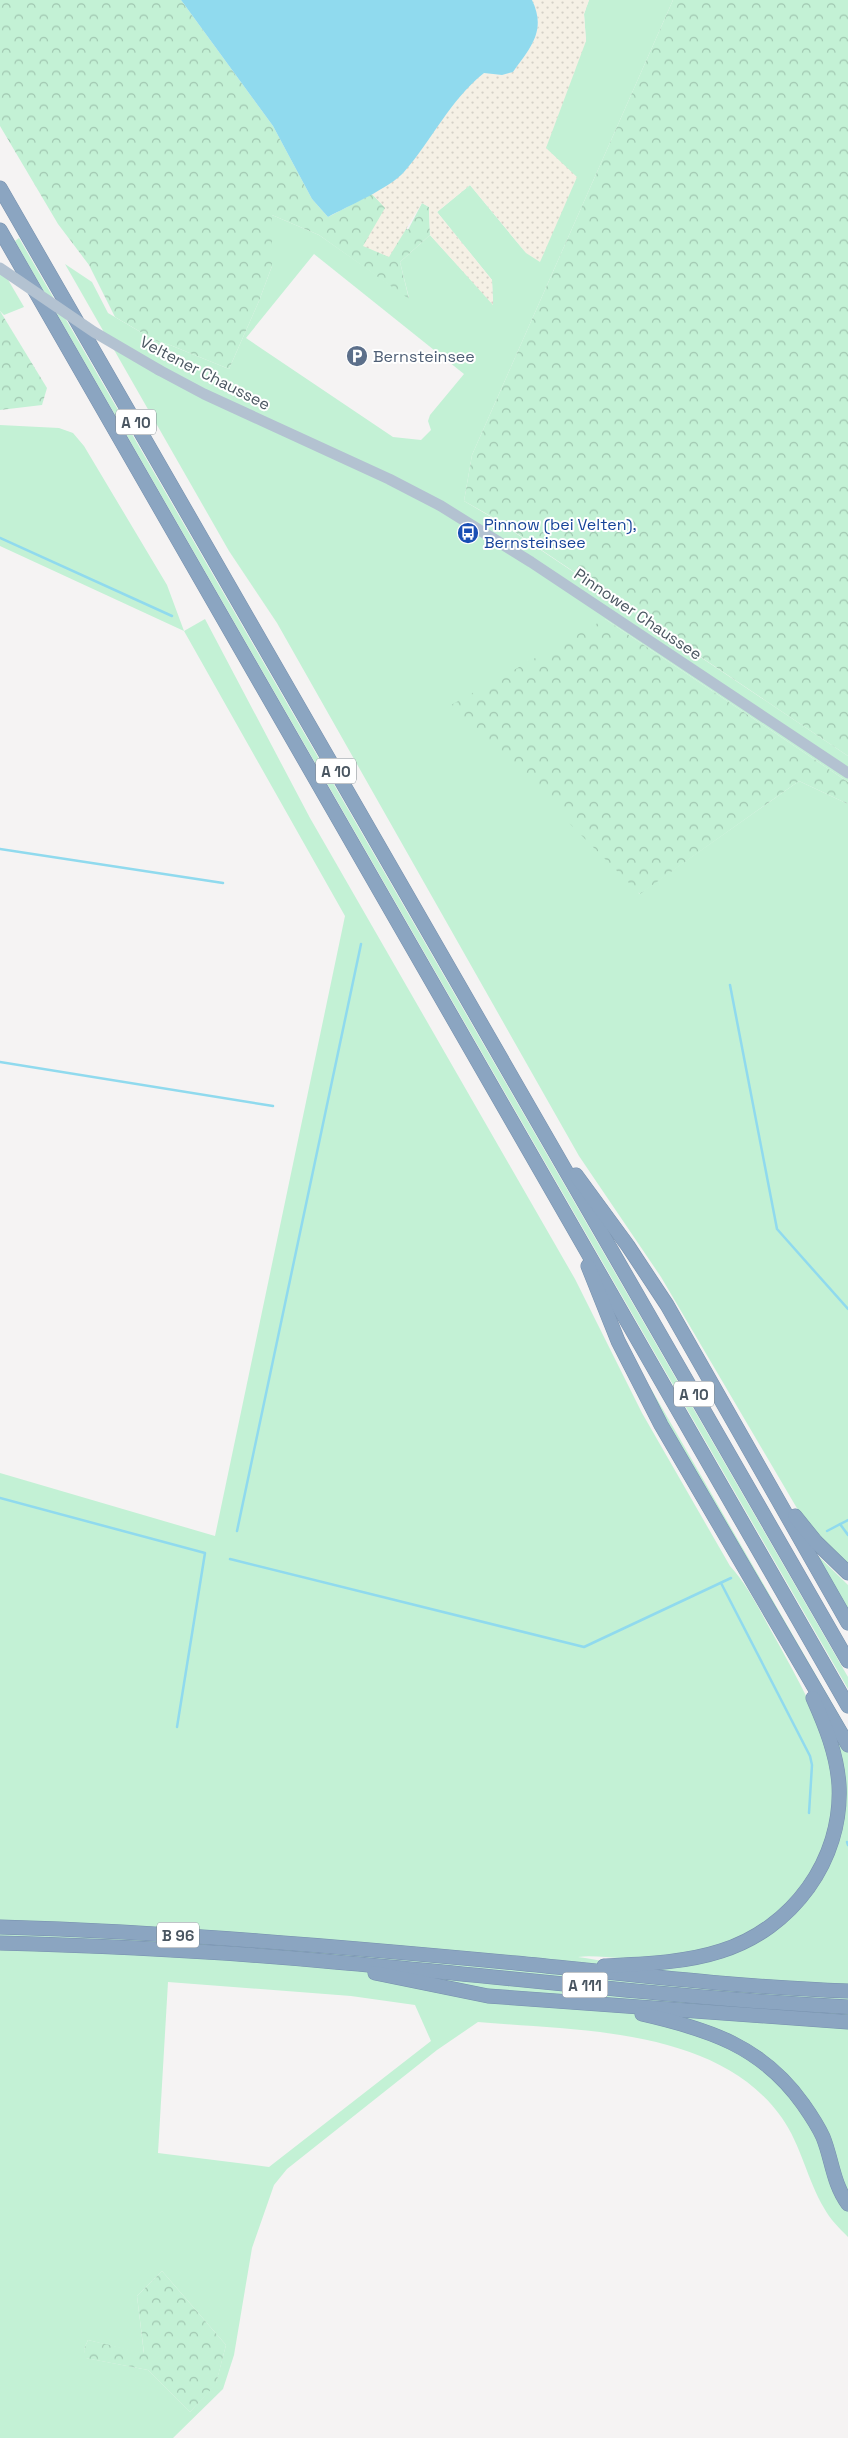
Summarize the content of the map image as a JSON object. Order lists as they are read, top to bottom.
{
  "streets": {
    "highway": ["A 10", "B 96", "A 111"],
    "main road": ["Veltener Chaussee", "Pinnower Chaussee"]
  },
  "crossings": [
    ["Veltener Chaussee", "Pinnower Chaussee"],
    ["B 96", "A 111"]
  ],
  "places": {
    "parking": ["Bernsteinsee"],
    "bus stop": ["Pinnow (bei Velten), Bernsteinsee"]
  }
}
